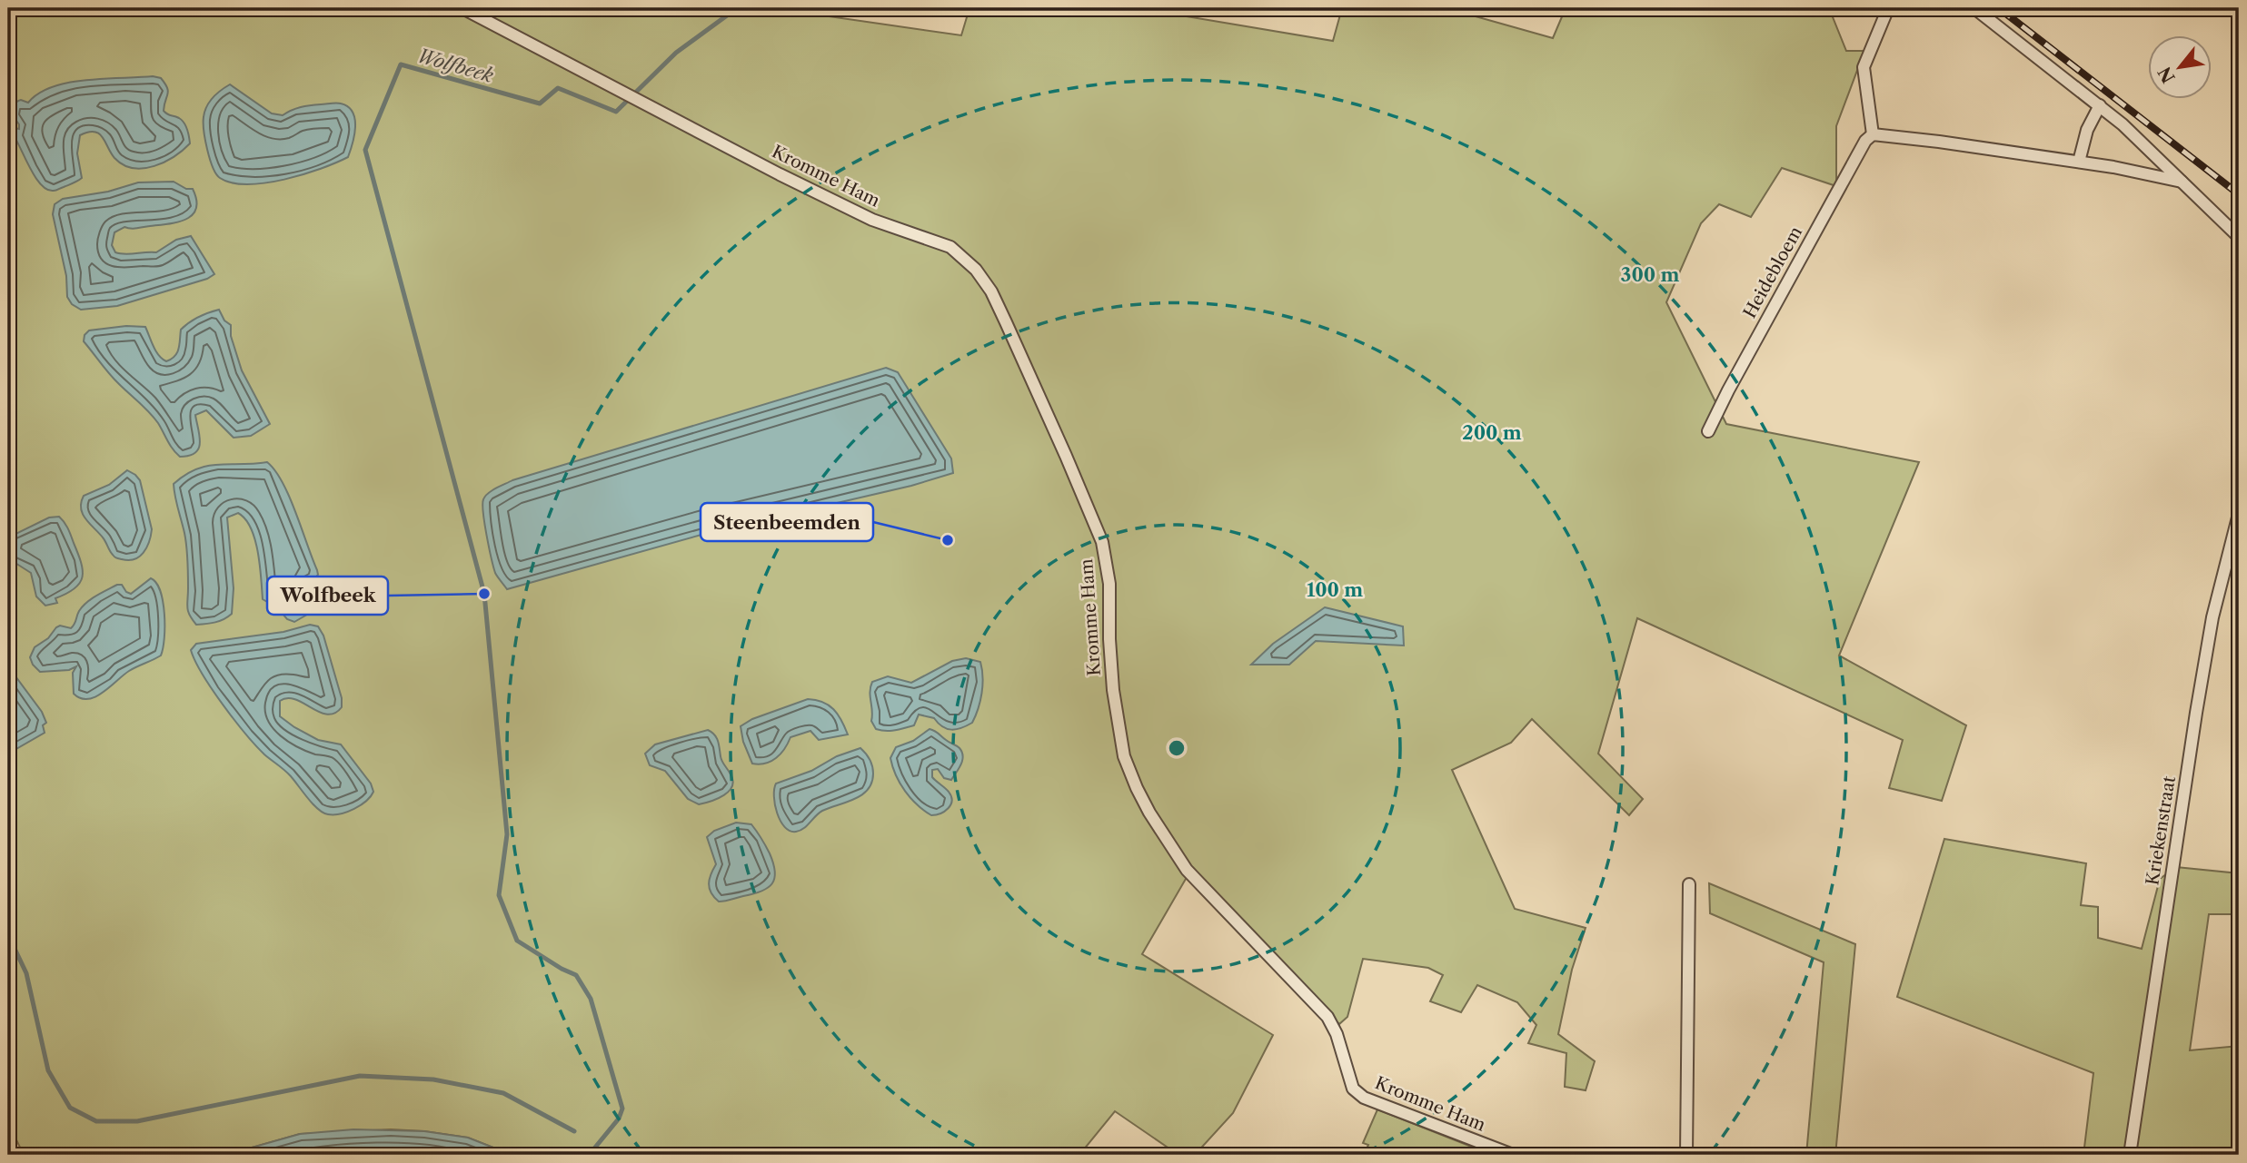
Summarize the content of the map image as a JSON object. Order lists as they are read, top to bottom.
{
  "streets": {
    "street": ["Kromme Ham", "Heidebloem", "Kriekenstraat"]
  },
  "water": ["Wolfbeek"],
  "places": ["Steenbeemden", "Wolfbeek"],
  "north": "bottom left",
  "rings": ["300 m", "200 m", "100 m"]
}
